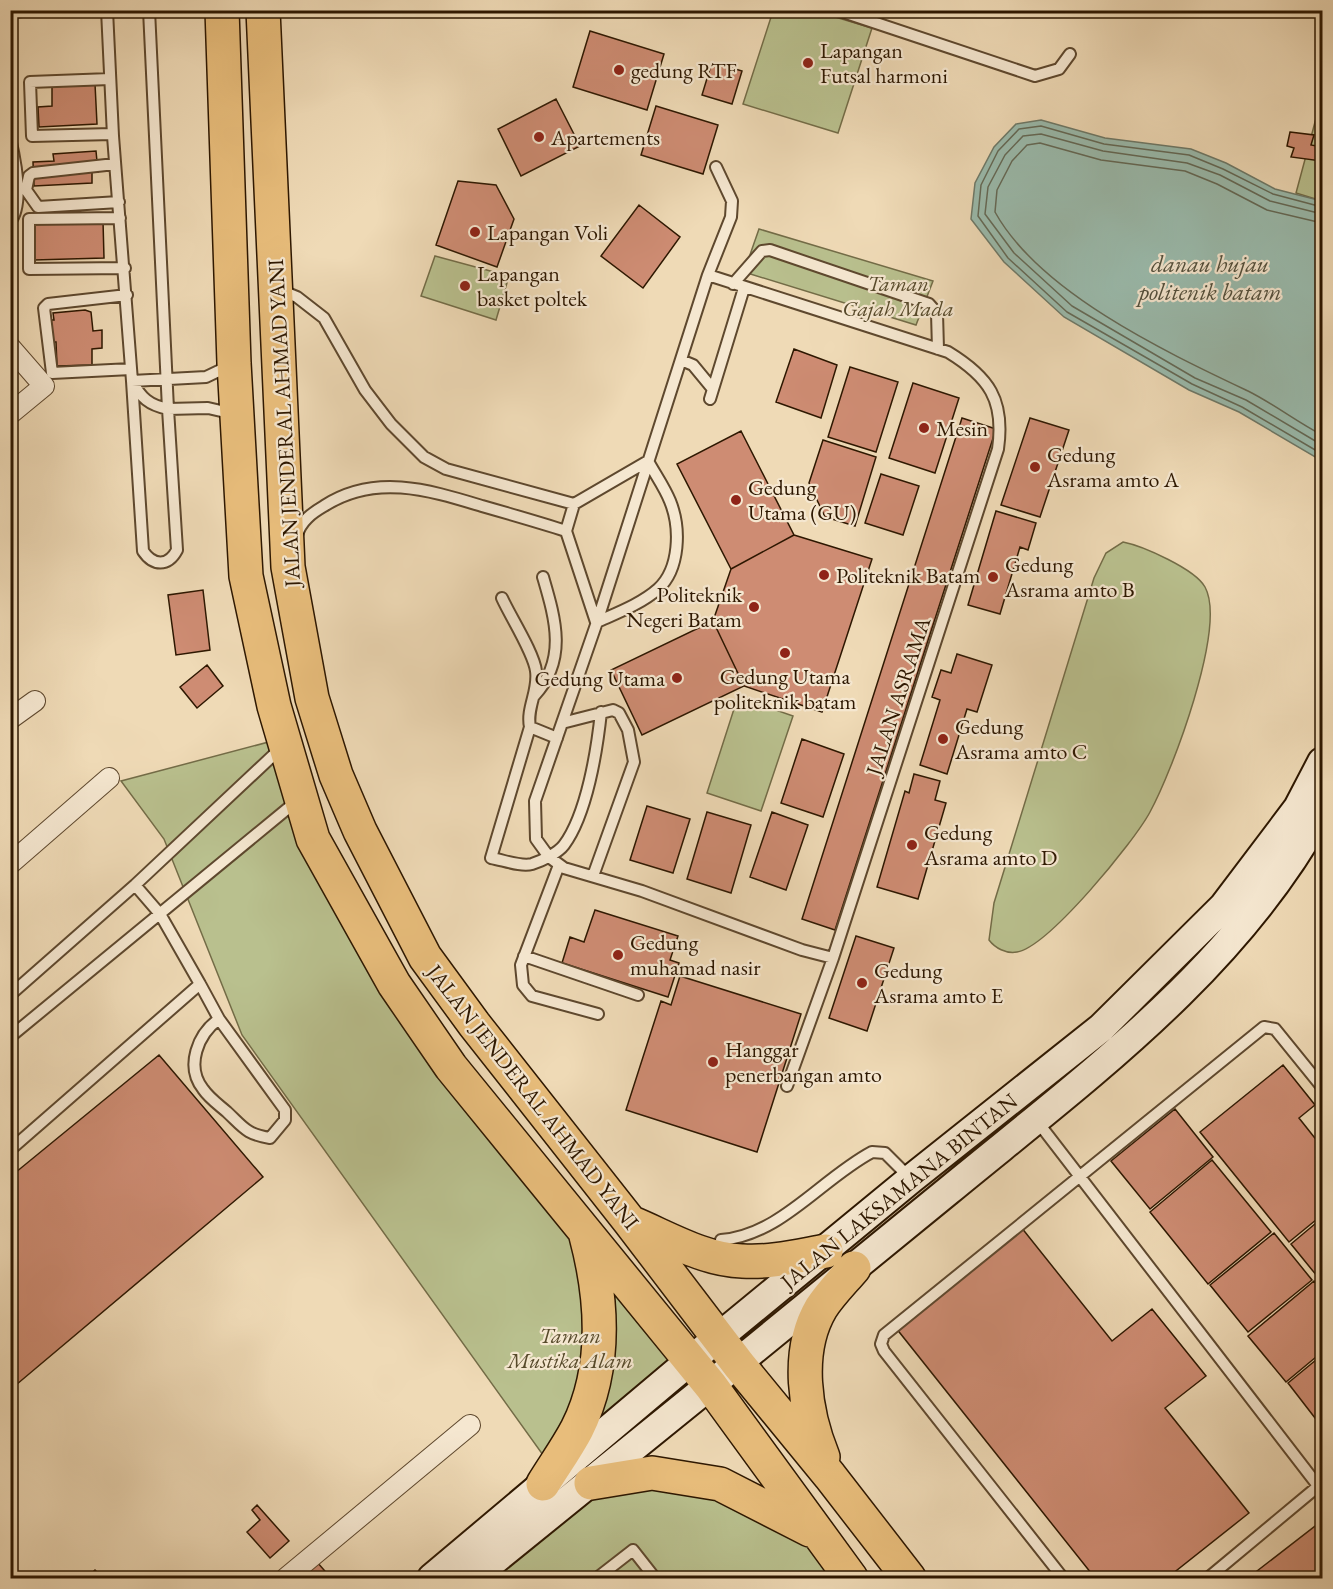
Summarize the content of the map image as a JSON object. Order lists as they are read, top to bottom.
{
  "streets": {
    "highway": ["JALAN JENDERAL AHMAD YANI"],
    "main road": ["JALAN LAKSAMANA BINTAN"],
    "lane": ["JALAN ASRAMA"]
  },
  "crossings": [
    ["JALAN JENDERAL AHMAD YANI", "JALAN LAKSAMANA BINTAN"]
  ],
  "water": ["danau hujau politenik batam"],
  "parks": ["Taman Gajah Mada", "Taman Mustika Alam"],
  "places": [
    "Lapangan Futsal harmoni",
    "gedung RTF",
    "Apartements",
    "Lapangan Voli",
    "Lapangan basket poltek",
    "Mesin",
    "Gedung Asrama amto A",
    "Gedung Utama (GU)",
    "Politeknik Batam",
    "Gedung Asrama amto B",
    "Politeknik Negeri Batam",
    "Gedung Utama politeknik batam",
    "Gedung Utama",
    "Gedung Asrama amto C",
    "Gedung Asrama amto D",
    "Gedung muhamad nasir",
    "Gedung Asrama amto E",
    "Hanggar penerbangan amto"
  ]
}
